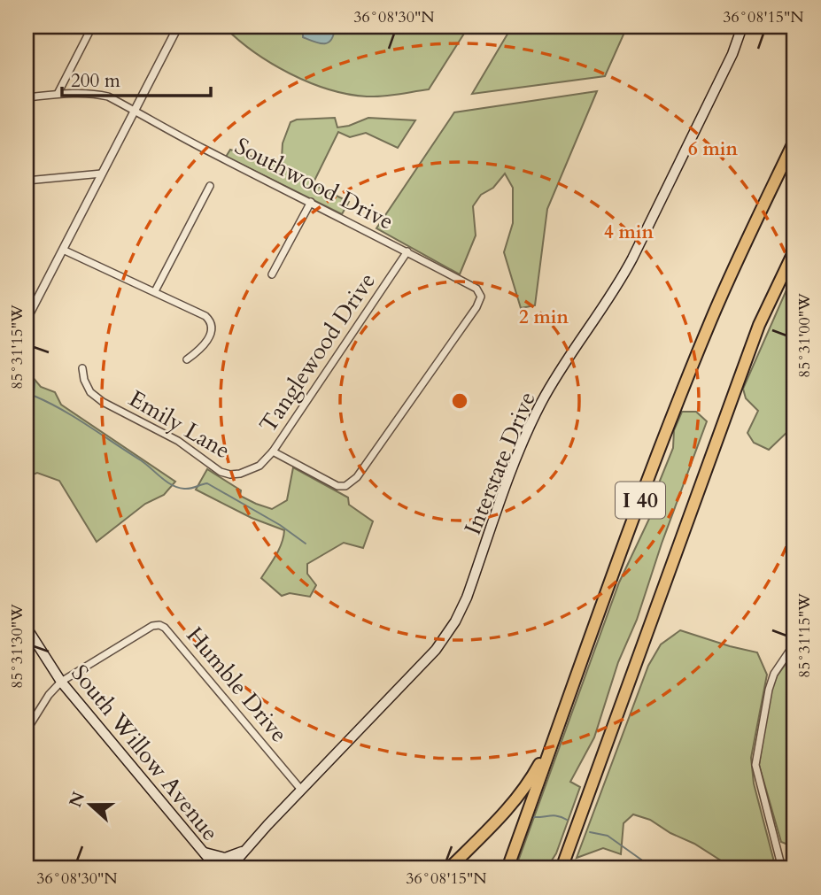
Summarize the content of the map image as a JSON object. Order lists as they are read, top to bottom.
{
  "streets": {
    "highway": ["I 40"],
    "main road": ["Interstate Drive", "South Willow Avenue"],
    "street": [
      "Southwood Drive",
      "Tanglewood Drive",
      "Emily Lane",
      "Humble Drive"
    ]
  },
  "crossings": [
    ["Southwood Drive", "Tanglewood Drive"],
    ["Tanglewood Drive", "Emily Lane"],
    ["Interstate Drive", "Humble Drive"],
    ["Humble Drive", "South Willow Avenue"]
  ],
  "scale_bar": "200 m",
  "north": "left",
  "coordinates": [
    "36°08'30\"N",
    "36°08'15\"N",
    "85°31'00\"W",
    "85°31'15\"W",
    "85°31'30\"W"
  ],
  "rings": ["6 min", "4 min", "2 min"]
}
